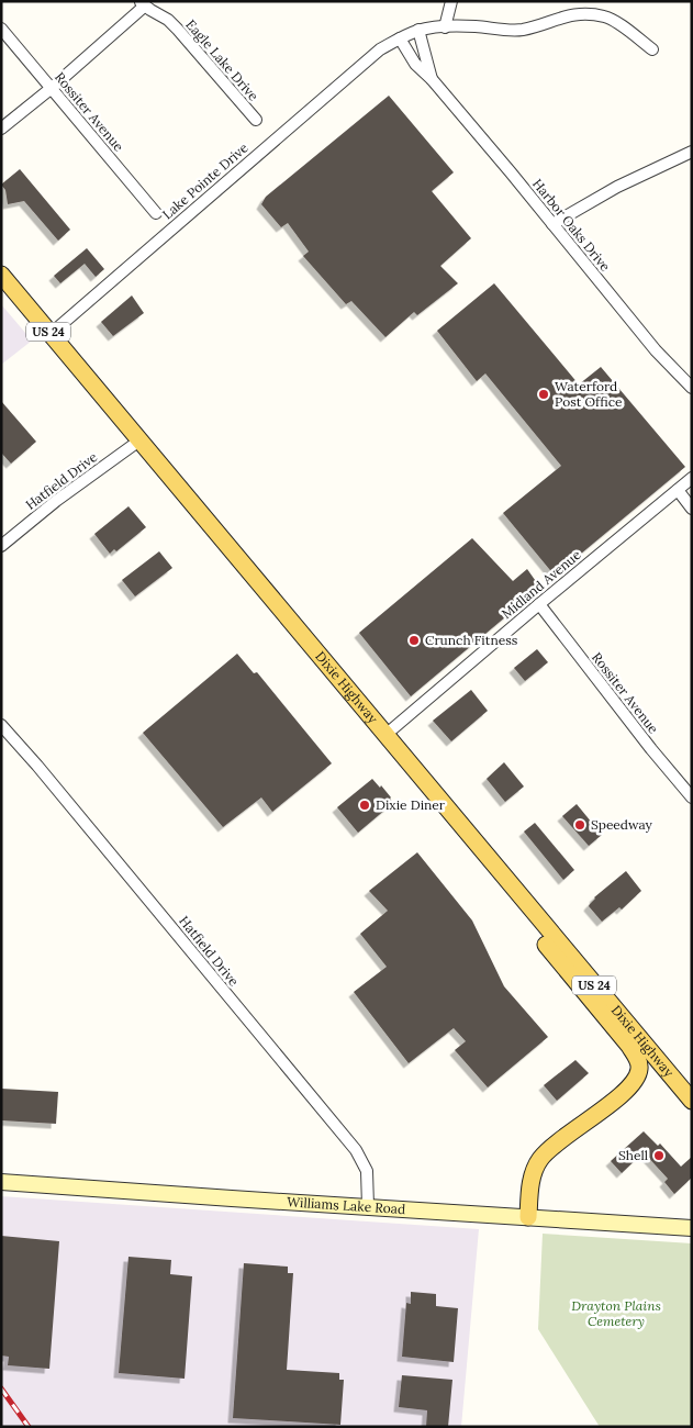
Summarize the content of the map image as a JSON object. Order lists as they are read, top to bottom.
{
  "streets": {
    "main road": ["US 24", "Dixie Highway", "Williams Lake Road"],
    "street": [
      "Eagle Lake Drive",
      "Rossiter Avenue",
      "Lake Pointe Drive",
      "Harbor Oaks Drive",
      "Hatfield Drive",
      "Midland Avenue"
    ]
  },
  "crossings": [
    ["Rossiter Avenue", "Midland Avenue"],
    ["Lake Pointe Drive", "Harbor Oaks Drive"],
    ["Lake Pointe Drive", "Dixie Highway"],
    ["Hatfield Drive", "Dixie Highway"],
    ["Hatfield Drive", "Williams Lake Road"],
    ["Midland Avenue", "Dixie Highway"]
  ],
  "parks": ["Drayton Plains Cemetery"],
  "places": [
    "Waterford Post Office",
    "Crunch Fitness",
    "Dixie Diner",
    "Speedway",
    "Shell"
  ]
}
